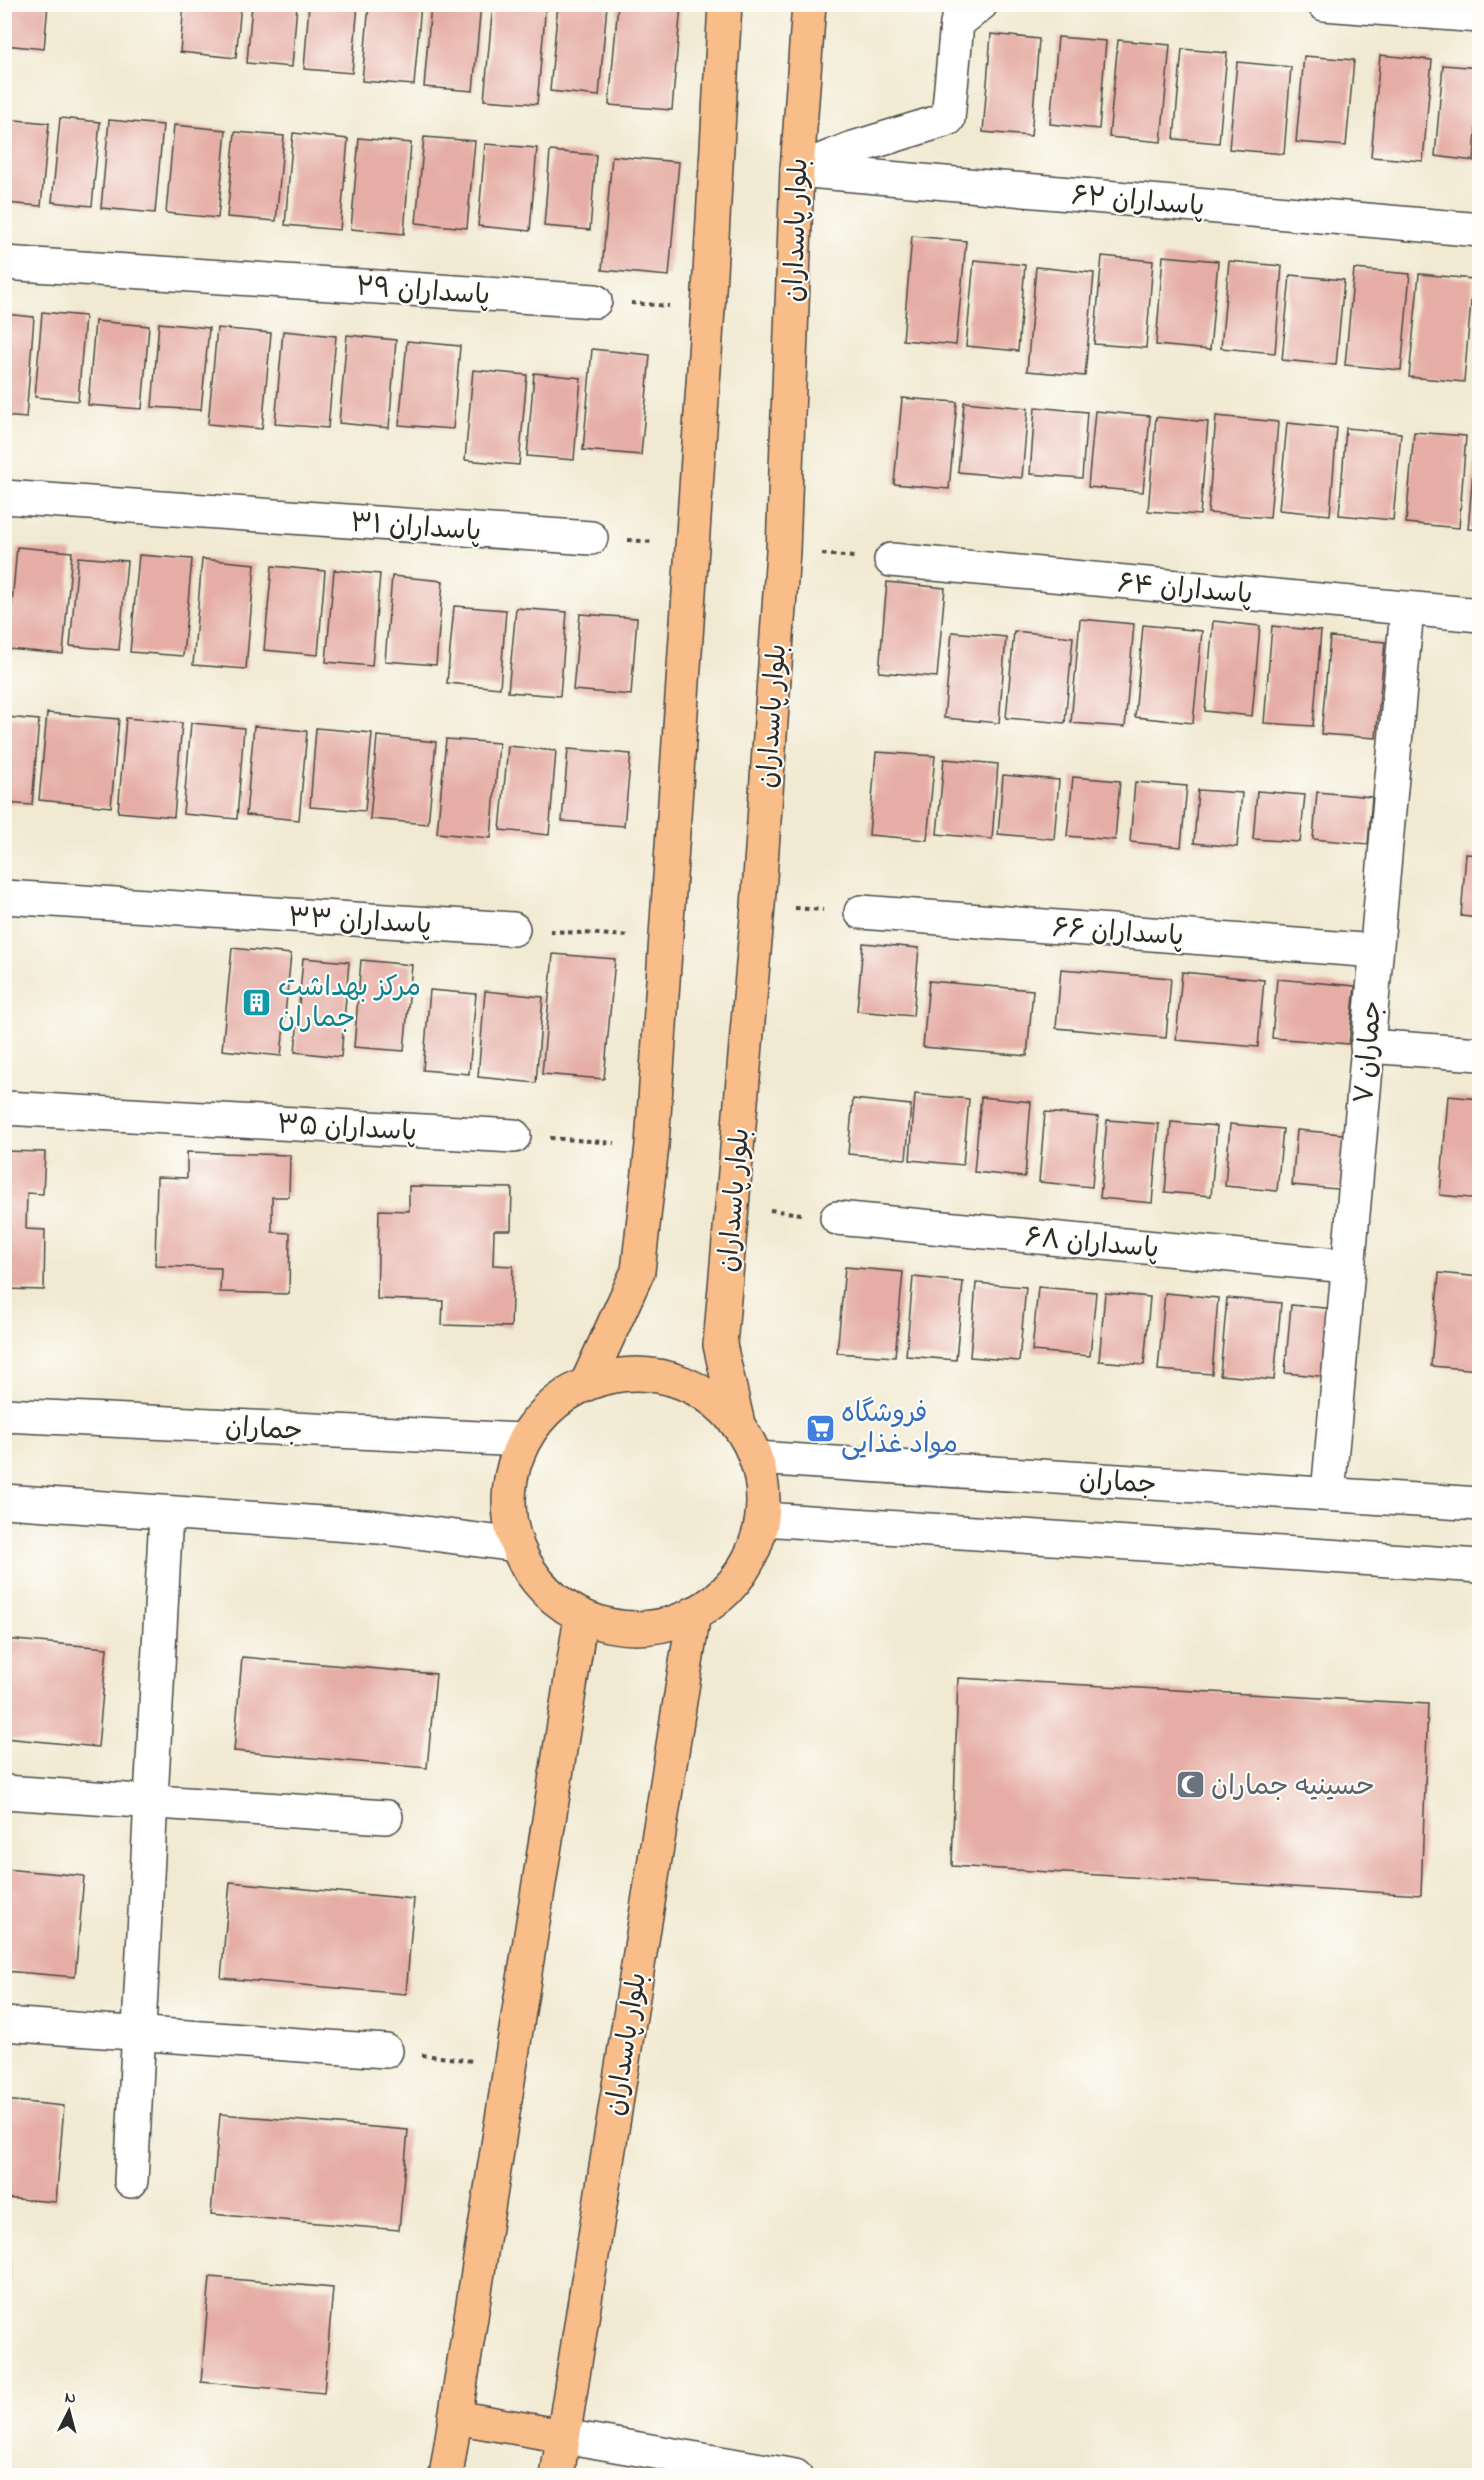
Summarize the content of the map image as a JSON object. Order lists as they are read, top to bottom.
{
  "streets": {
    "main road": ["بلوار پاسداران"],
    "street": [
      "پاسداران ۶۲",
      "پاسداران ۲۹",
      "پاسداران ۳۱",
      "پاسداران ۶۴",
      "پاسداران ۳۳",
      "پاسداران ۶۶",
      "جماران ۷",
      "پاسداران ۳۵",
      "پاسداران ۶۸",
      "جماران"
    ]
  },
  "crossings": [
    ["پاسداران ۶۲", "بلوار پاسداران"],
    ["پاسداران ۶۴", "جماران ۷"],
    ["پاسداران ۶۶", "جماران ۷"],
    ["جماران ۷", "پاسداران ۶۸"],
    ["جماران ۷", "جماران"]
  ],
  "places": {
    "building": ["مرکز بهداشت جماران"],
    "supermarket": ["فروشگاه مواد غذایی"],
    "mosque": ["حسینیه جماران"]
  },
  "north": "top"
}
